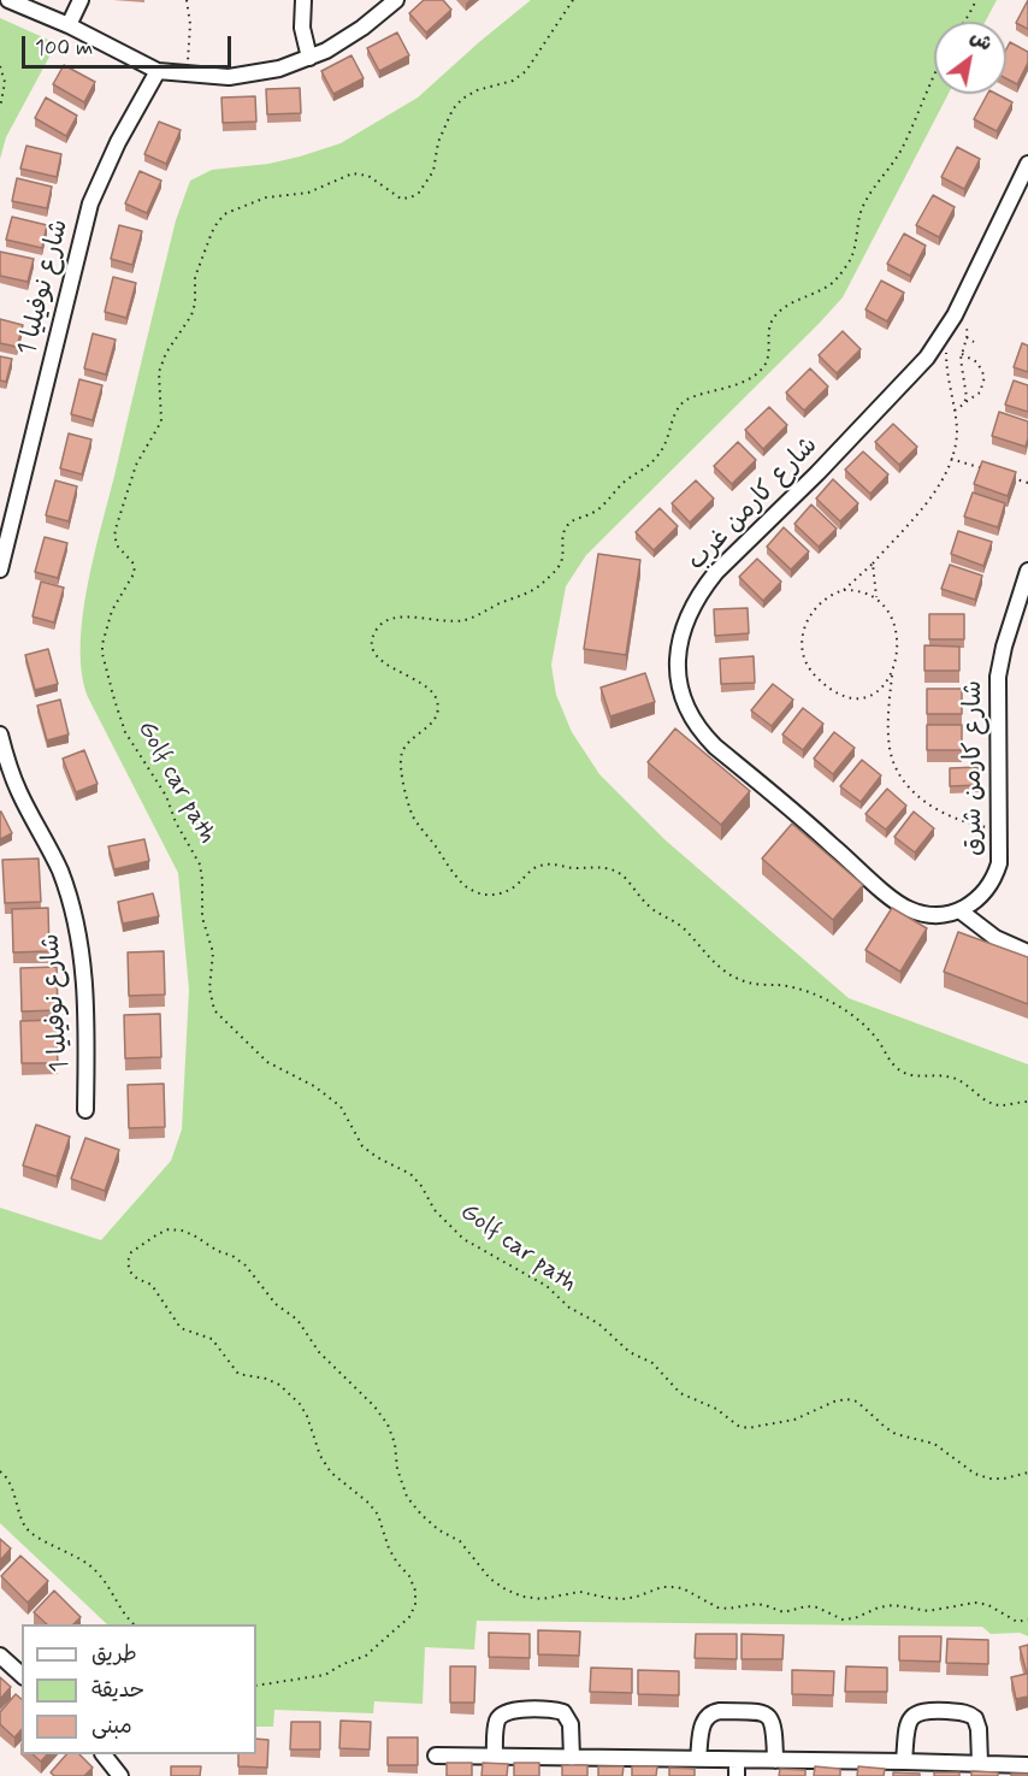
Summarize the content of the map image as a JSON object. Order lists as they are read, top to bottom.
{
  "streets": {
    "street": ["شارع نوفيليا 1", "شارع كارمن غرب", "شارع كارمن شرق"],
    "path": ["Golf car path"]
  },
  "crossings": [
    ["شارع كارمن غرب", "شارع كارمن شرق"]
  ],
  "legend": ["طريق", "حديقة", "مبنى"],
  "scale_bar": "100 m",
  "north": "top right"
}
